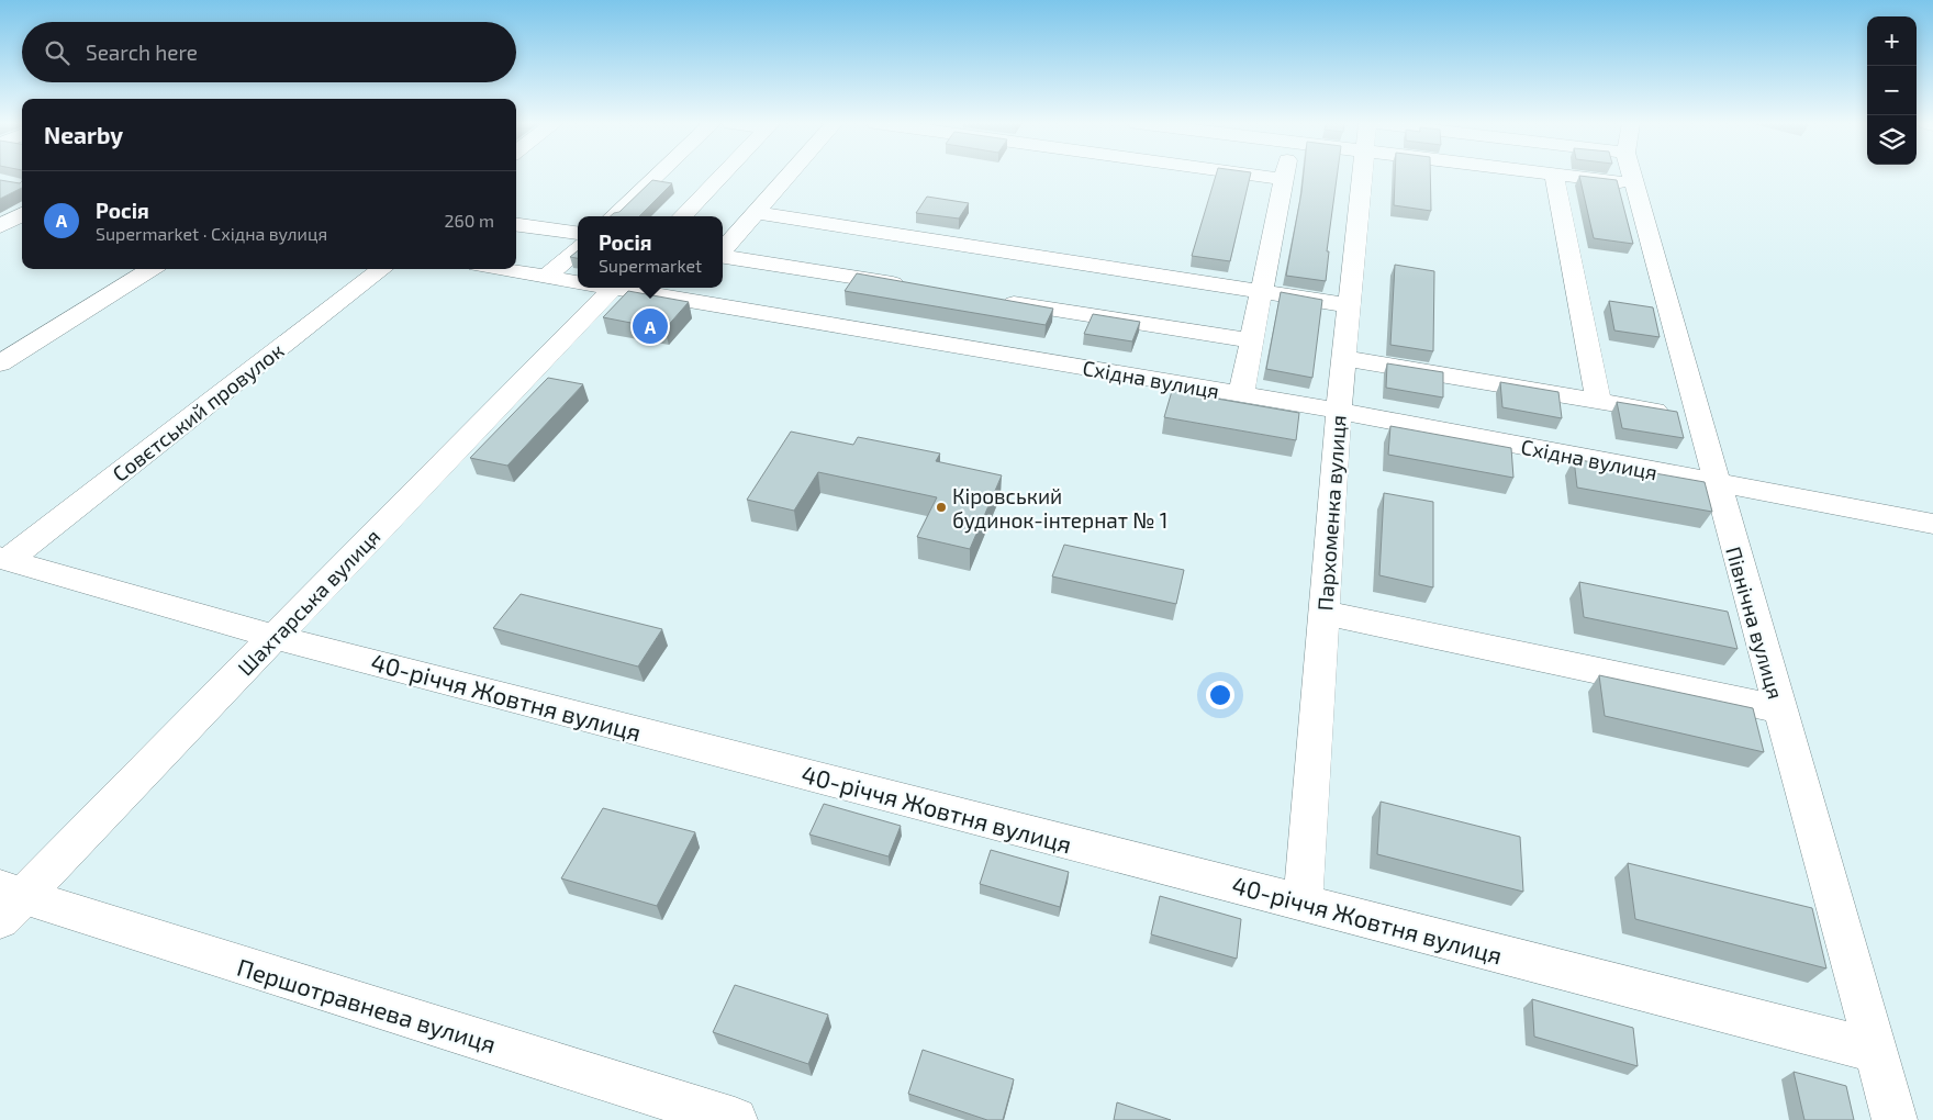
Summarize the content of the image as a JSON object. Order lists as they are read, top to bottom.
{
  "streets": {
    "street": [
      "Східна вулиця",
      "Совєтський провулок",
      "Пархоменка вулиця",
      "Шахтарська вулиця",
      "Північна вулиця",
      "40-річчя Жовтня вулиця",
      "Першотравнева вулиця"
    ]
  },
  "crossings": [
    ["Східна вулиця", "Пархоменка вулиця"],
    ["Східна вулиця", "Північна вулиця"],
    ["Совєтський провулок", "40-річчя Жовтня вулиця"],
    ["Пархоменка вулиця", "40-річчя Жовтня вулиця"],
    ["Шахтарська вулиця", "40-річчя Жовтня вулиця"],
    ["Шахтарська вулиця", "Першотравнева вулиця"],
    ["Північна вулиця", "40-річчя Жовтня вулиця"]
  ],
  "places": ["Кіровський будинок-інтернат № 1"],
  "page": {
    "map_buttons": ["+", "−"],
    "search": "Search here",
    "heading": "Nearby",
    "list": [
      {
        "mark": "A",
        "name": "Росія",
        "note": "Supermarket · Східна вулиця",
        "value": "260 m"
      }
    ],
    "popup": ["Росія", "Supermarket"],
    "pins": "A"
  }
}
